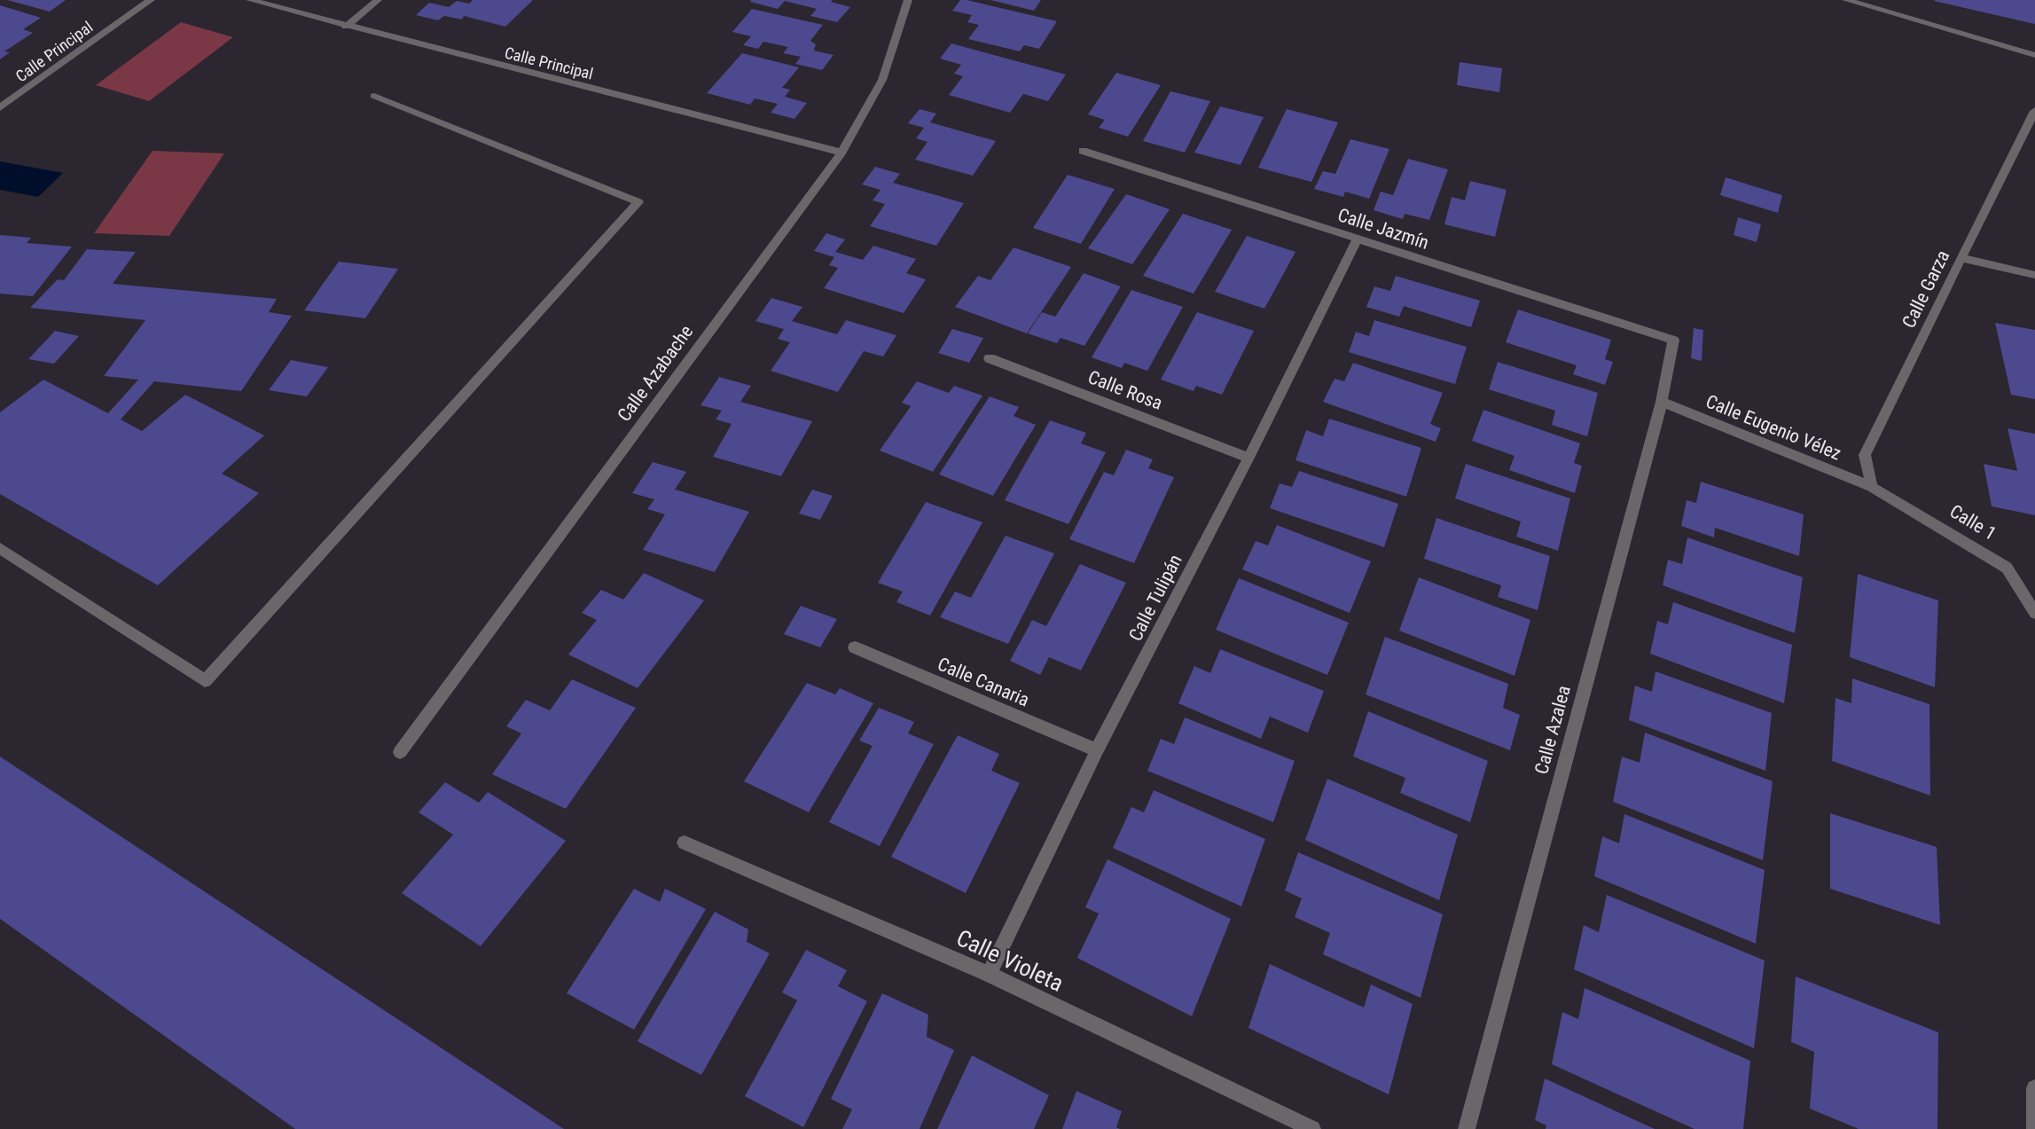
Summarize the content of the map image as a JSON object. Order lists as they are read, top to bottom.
{
  "streets": {
    "street": [
      "Calle Principal",
      "Calle Jazmín",
      "Calle Garza",
      "Calle Azabache",
      "Calle Rosa",
      "Calle Eugenio Vélez",
      "Calle 1",
      "Calle Tulipán",
      "Calle Canaria",
      "Calle Azalea",
      "Calle Violeta"
    ]
  },
  "crossings": [
    ["Calle Principal", "Calle Azabache"],
    ["Calle Jazmín", "Calle Tulipán"],
    ["Calle Jazmín", "Calle Azalea"],
    ["Calle Garza", "Calle Eugenio Vélez"],
    ["Calle Garza", "Calle 1"],
    ["Calle Rosa", "Calle Tulipán"],
    ["Calle Eugenio Vélez", "Calle 1"],
    ["Calle Eugenio Vélez", "Calle Azalea"],
    ["Calle Tulipán", "Calle Canaria"],
    ["Calle Tulipán", "Calle Violeta"]
  ]
}
